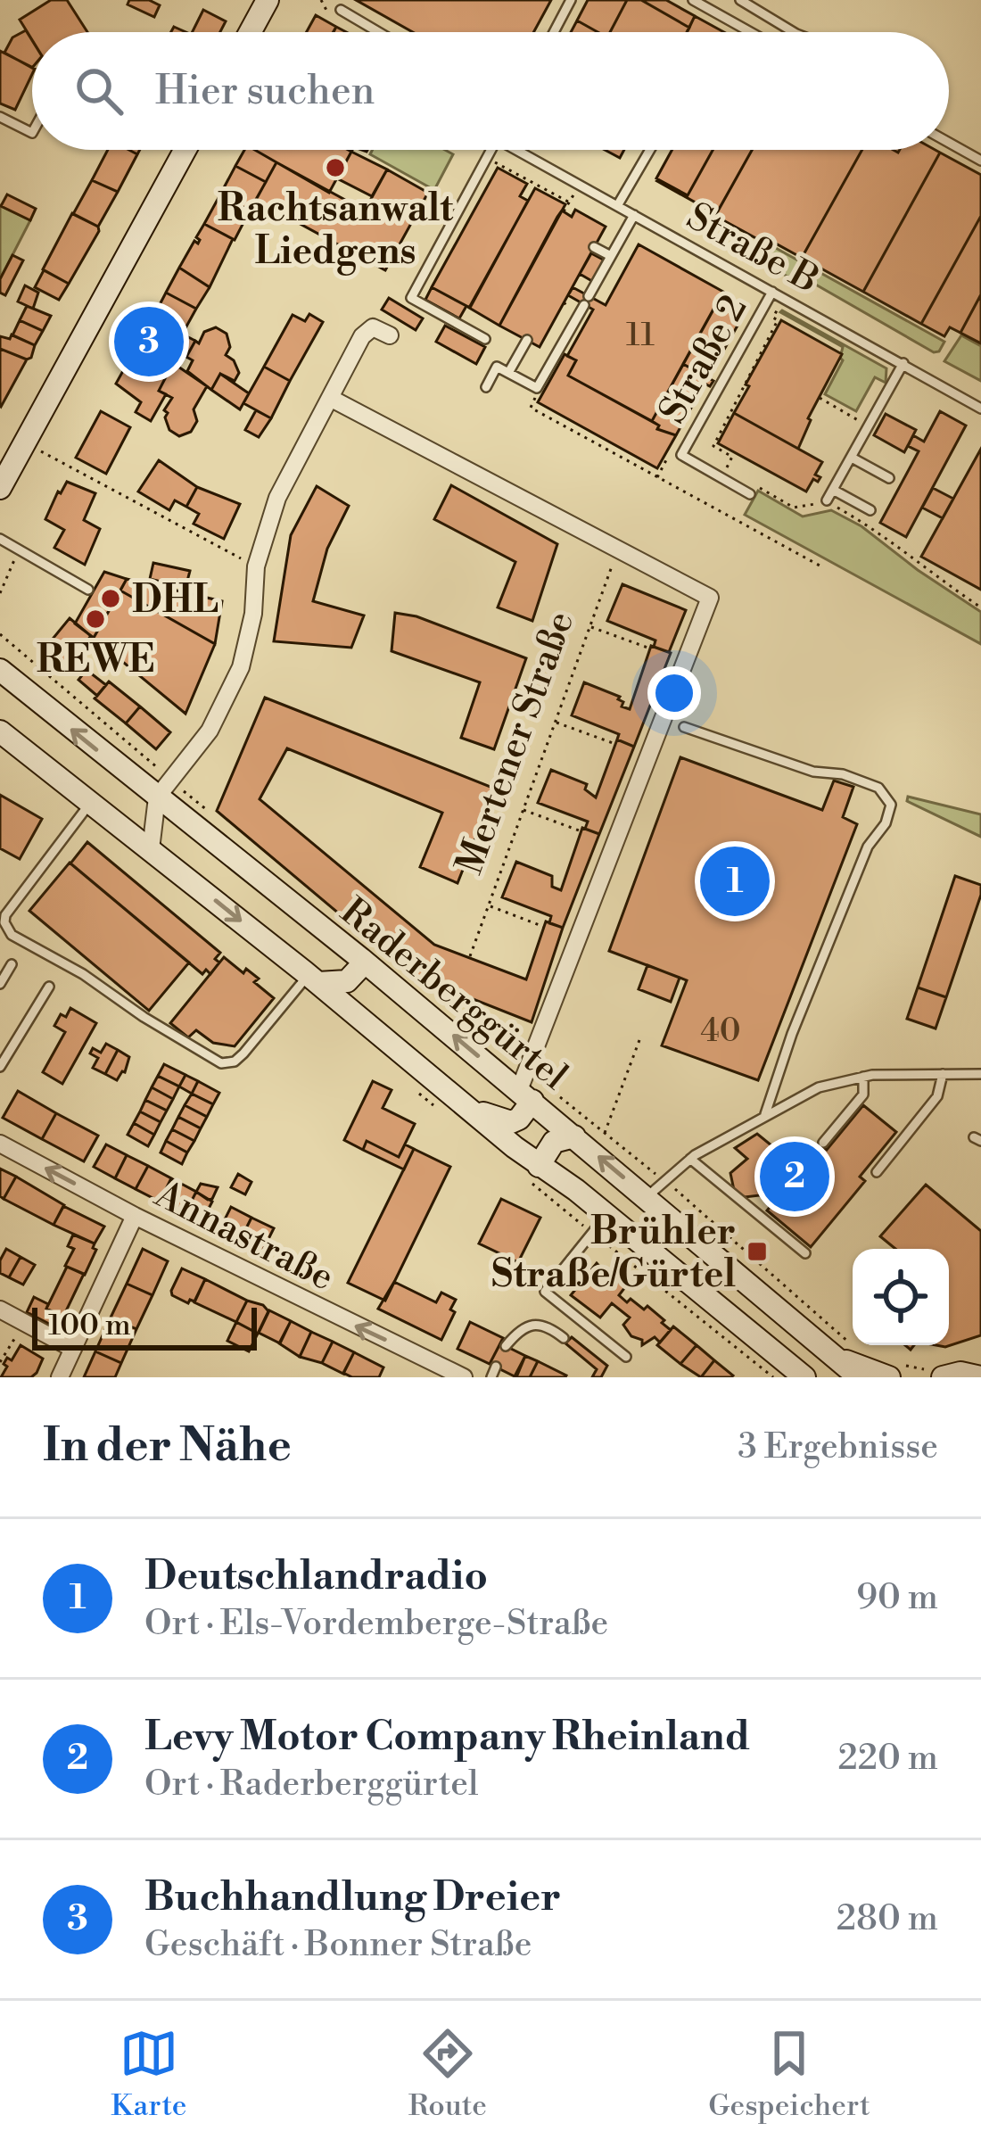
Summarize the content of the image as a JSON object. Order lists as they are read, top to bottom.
{
  "streets": {
    "main road": ["Raderberggürtel"],
    "street": ["Annastraße"],
    "lane": ["Straße B", "Straße 2"],
    "path": ["Mertener Straße"]
  },
  "crossings": [
    ["Straße B", "Straße 2"]
  ],
  "one_way": ["Annastraße"],
  "places": {
    "other": ["Rachtsanwalt Liedgens", "DHL", "REWE"],
    "transit": ["Brühler Straße/Gürtel"]
  },
  "house_numbers": ["11", "40"],
  "scale_bar": "100 m",
  "page": {
    "search": "Hier suchen",
    "pins": ["3", "1", "2"],
    "scale": "100 m",
    "heading": ["In der Nähe", "3 Ergebnisse"],
    "list": [
      {
        "mark": "1",
        "name": "Deutschlandradio",
        "note": "Ort · Els-Vordemberge-Straße",
        "value": "90 m"
      },
      {
        "mark": "2",
        "name": "Levy Motor Company Rheinland",
        "note": "Ort · Raderberggürtel",
        "value": "220 m"
      },
      {
        "mark": "3",
        "name": "Buchhandlung Dreier",
        "note": "Geschäft · Bonner Straße",
        "value": "280 m"
      }
    ],
    "nav": ["Karte", "Route", "Gespeichert"]
  }
}
